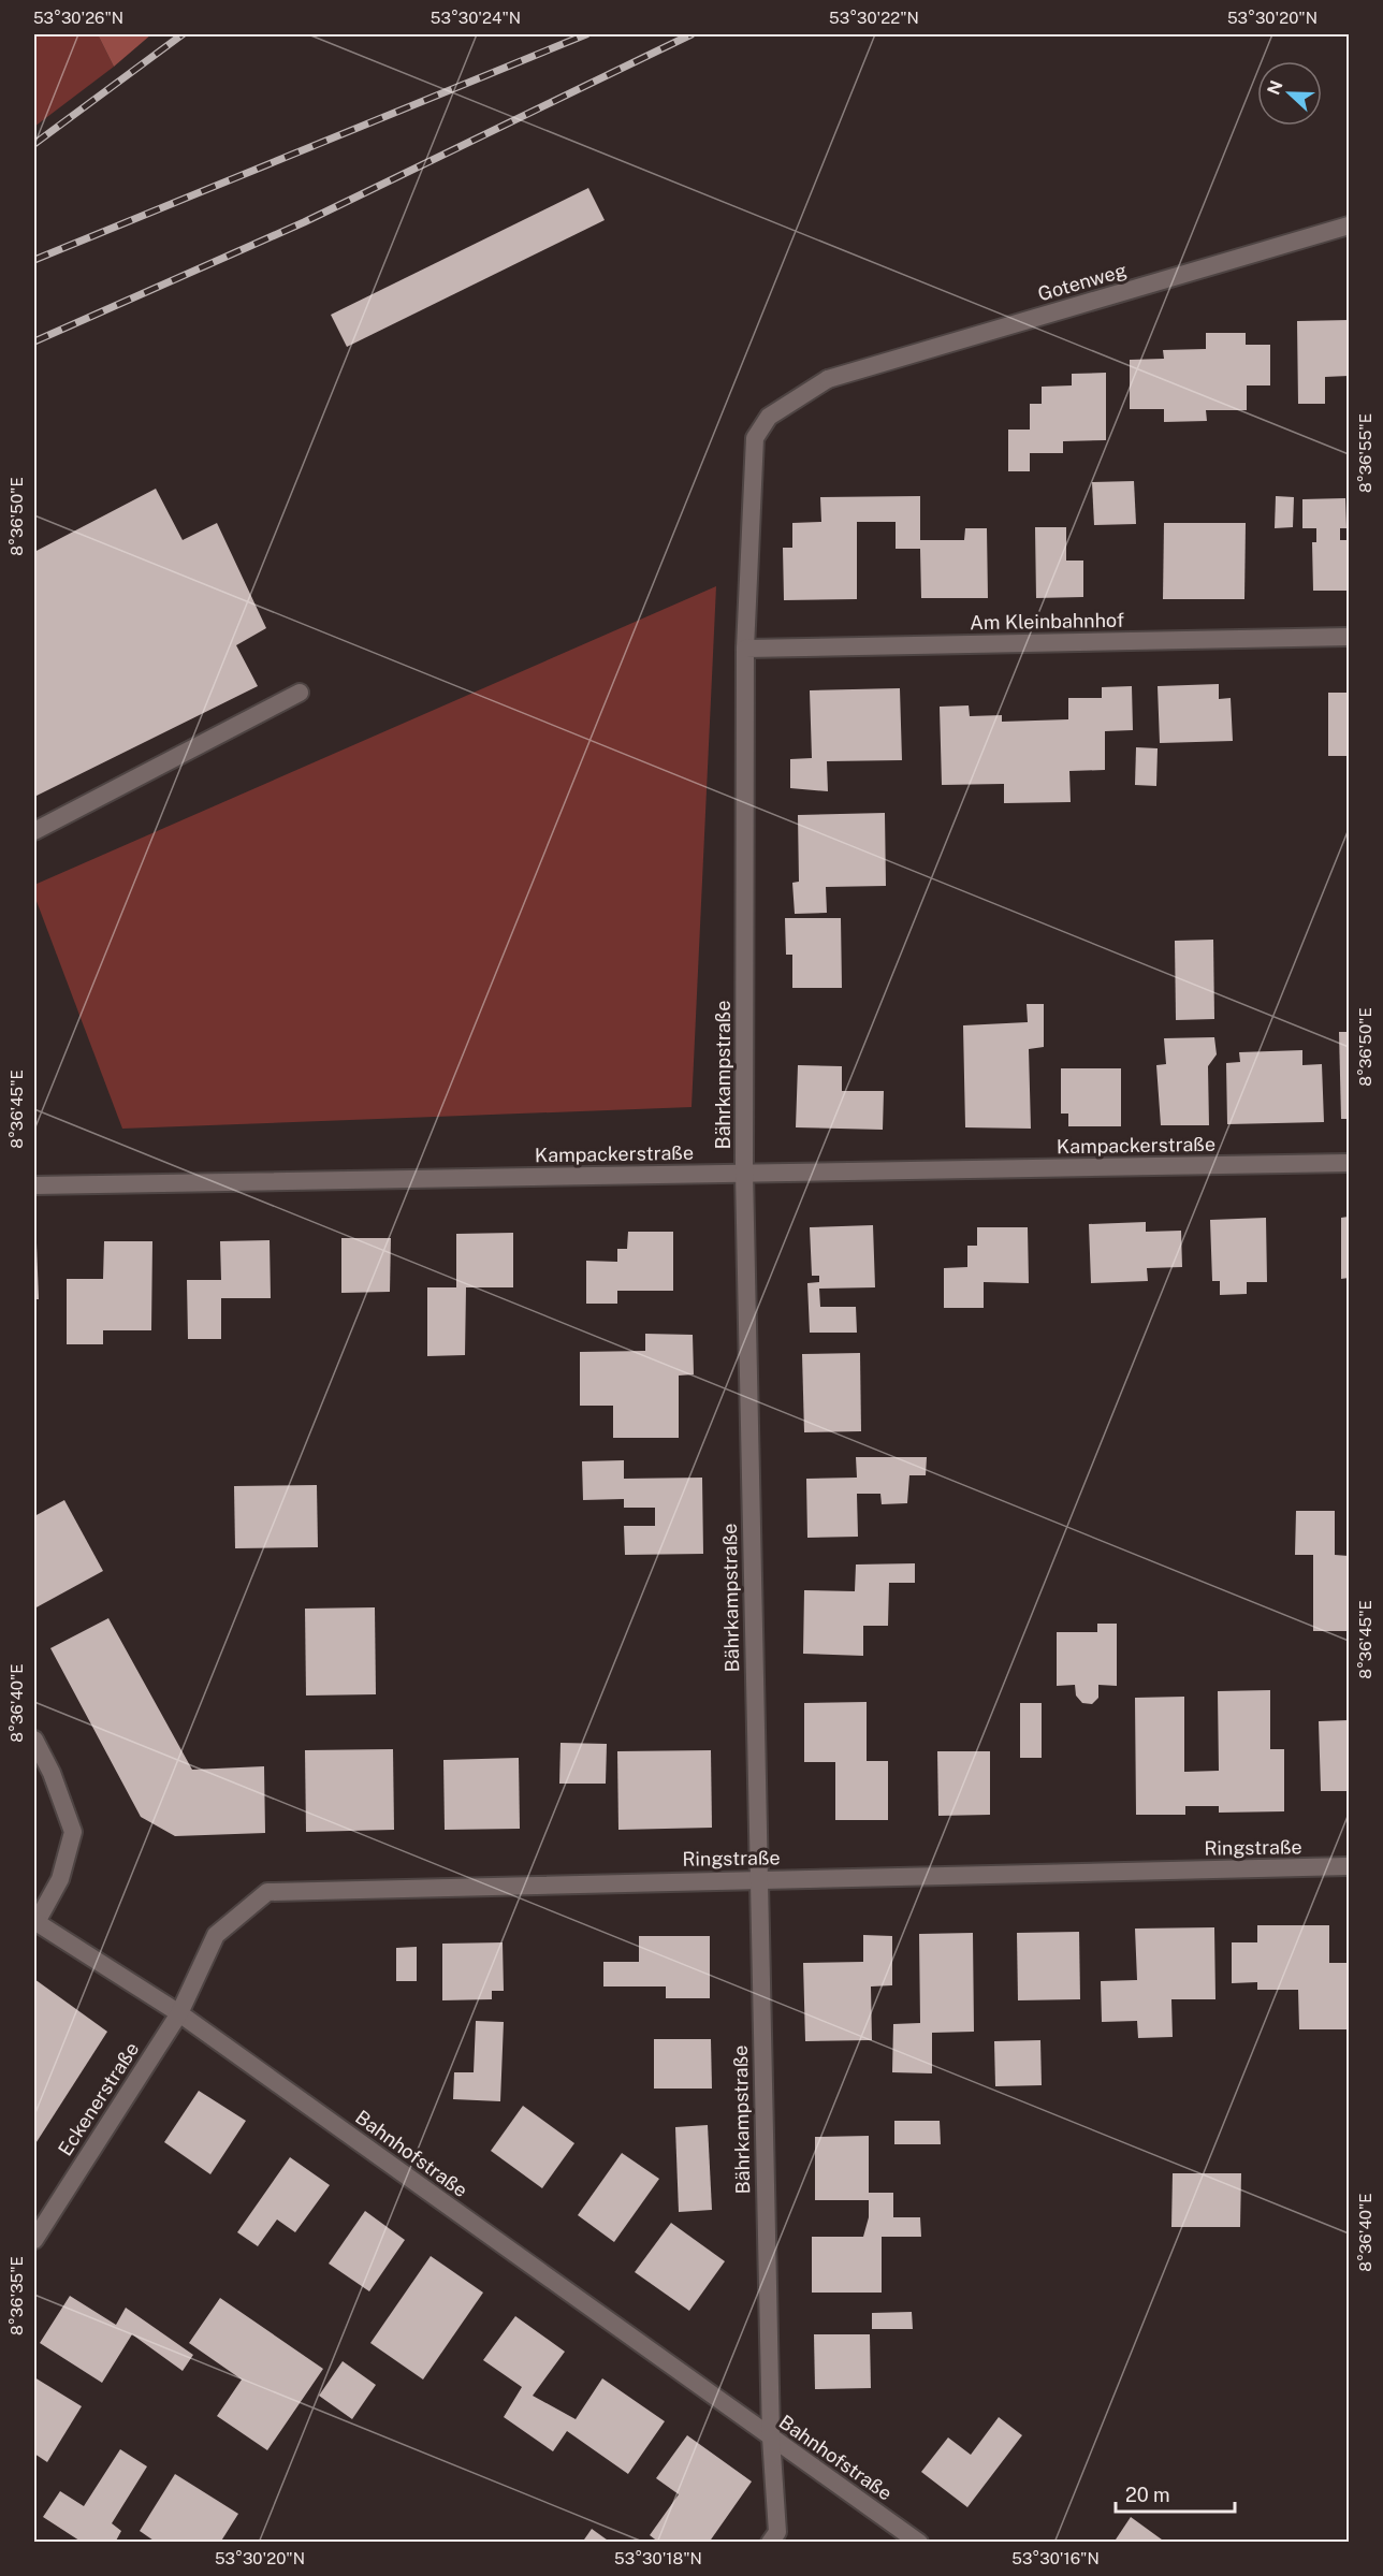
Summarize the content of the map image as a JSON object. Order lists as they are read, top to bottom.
{
  "streets": {
    "street": [
      "Gotenweg",
      "Am Kleinbahnhof",
      "Bährkampstraße",
      "Kampackerstraße",
      "Ringstraße",
      "Eckenerstraße",
      "Bahnhofstraße"
    ]
  },
  "crossings": [
    ["Gotenweg", "Am Kleinbahnhof"],
    ["Gotenweg", "Bährkampstraße"],
    ["Am Kleinbahnhof", "Bährkampstraße"],
    ["Bährkampstraße", "Kampackerstraße"],
    ["Bährkampstraße", "Ringstraße"],
    ["Bährkampstraße", "Bahnhofstraße"],
    ["Ringstraße", "Eckenerstraße"],
    ["Ringstraße", "Bahnhofstraße"],
    ["Eckenerstraße", "Bahnhofstraße"]
  ],
  "scale_bar": "20 m",
  "north": "left",
  "coordinates": [
    "53°30'26\"N",
    "53°30'24\"N",
    "53°30'22\"N",
    "53°30'20\"N",
    "8°36'55\"E",
    "8°36'50\"E",
    "8°36'45\"E",
    "8°36'40\"E",
    "8°36'35\"E",
    "53°30'18\"N",
    "53°30'16\"N"
  ]
}
